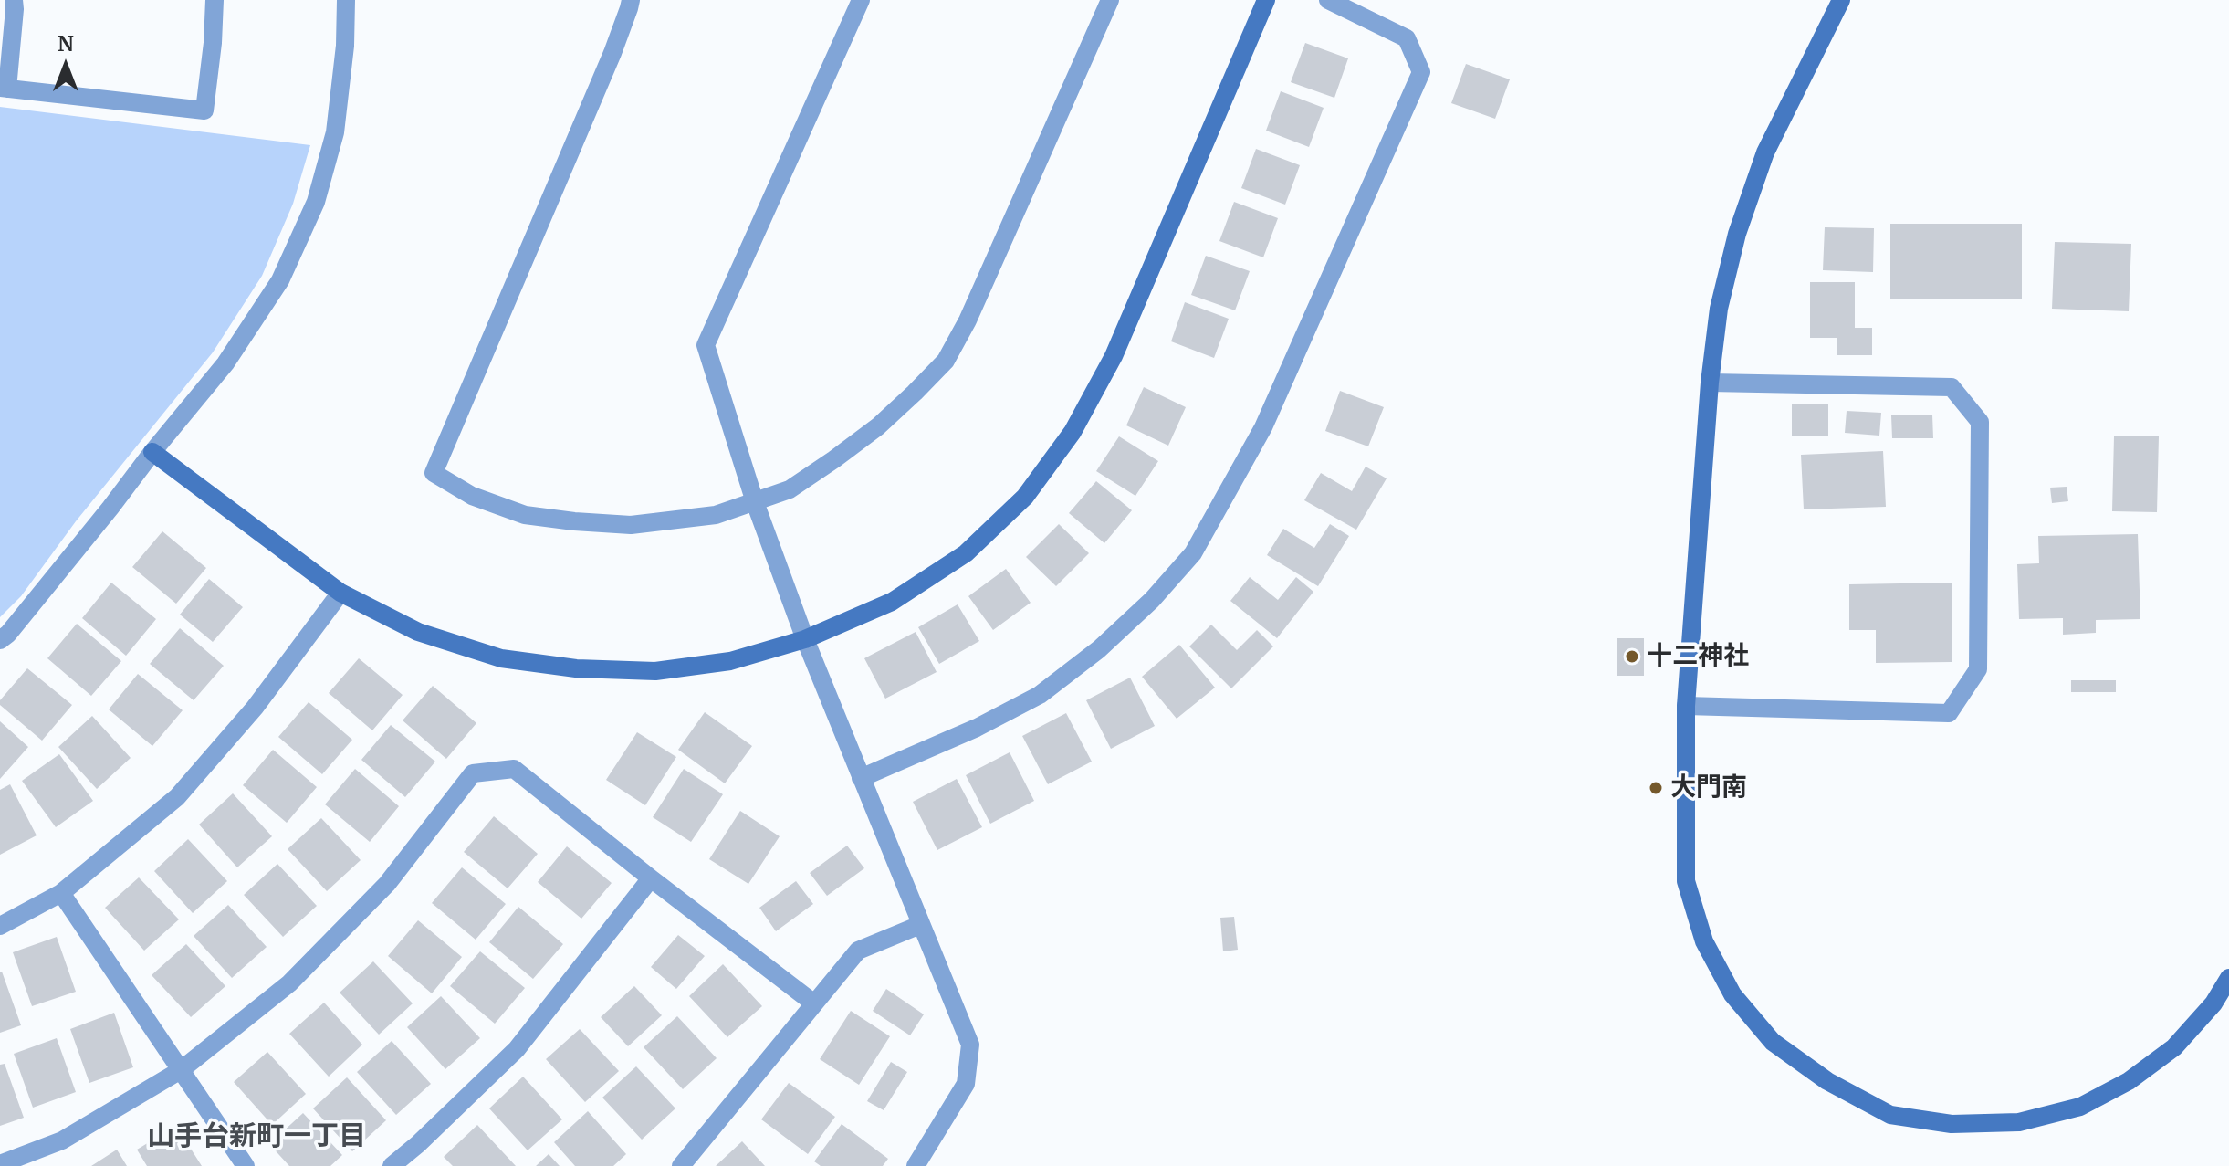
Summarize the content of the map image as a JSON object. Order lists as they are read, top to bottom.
{
  "districts": ["山手台新町一丁目"],
  "places": ["十二神社", "大門南"],
  "north": "top"
}
